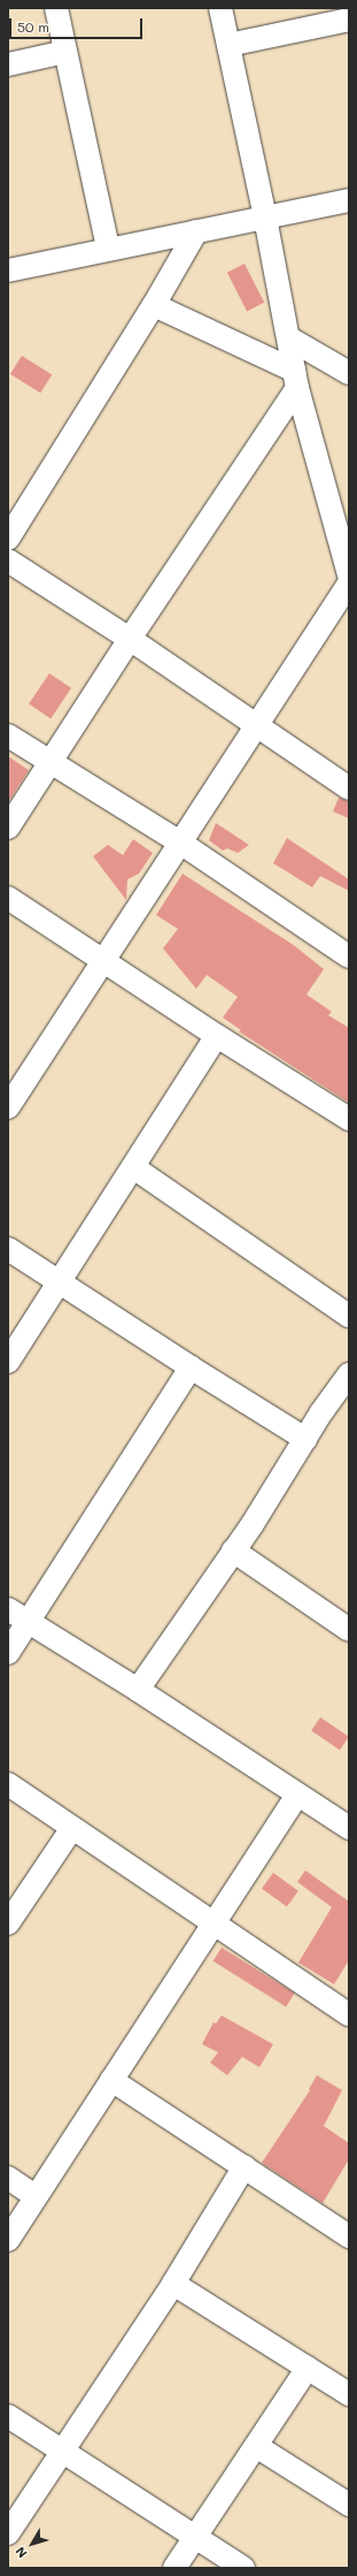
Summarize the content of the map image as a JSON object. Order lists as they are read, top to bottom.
{
  "scale_bar": "50 m",
  "north": "bottom left"
}
